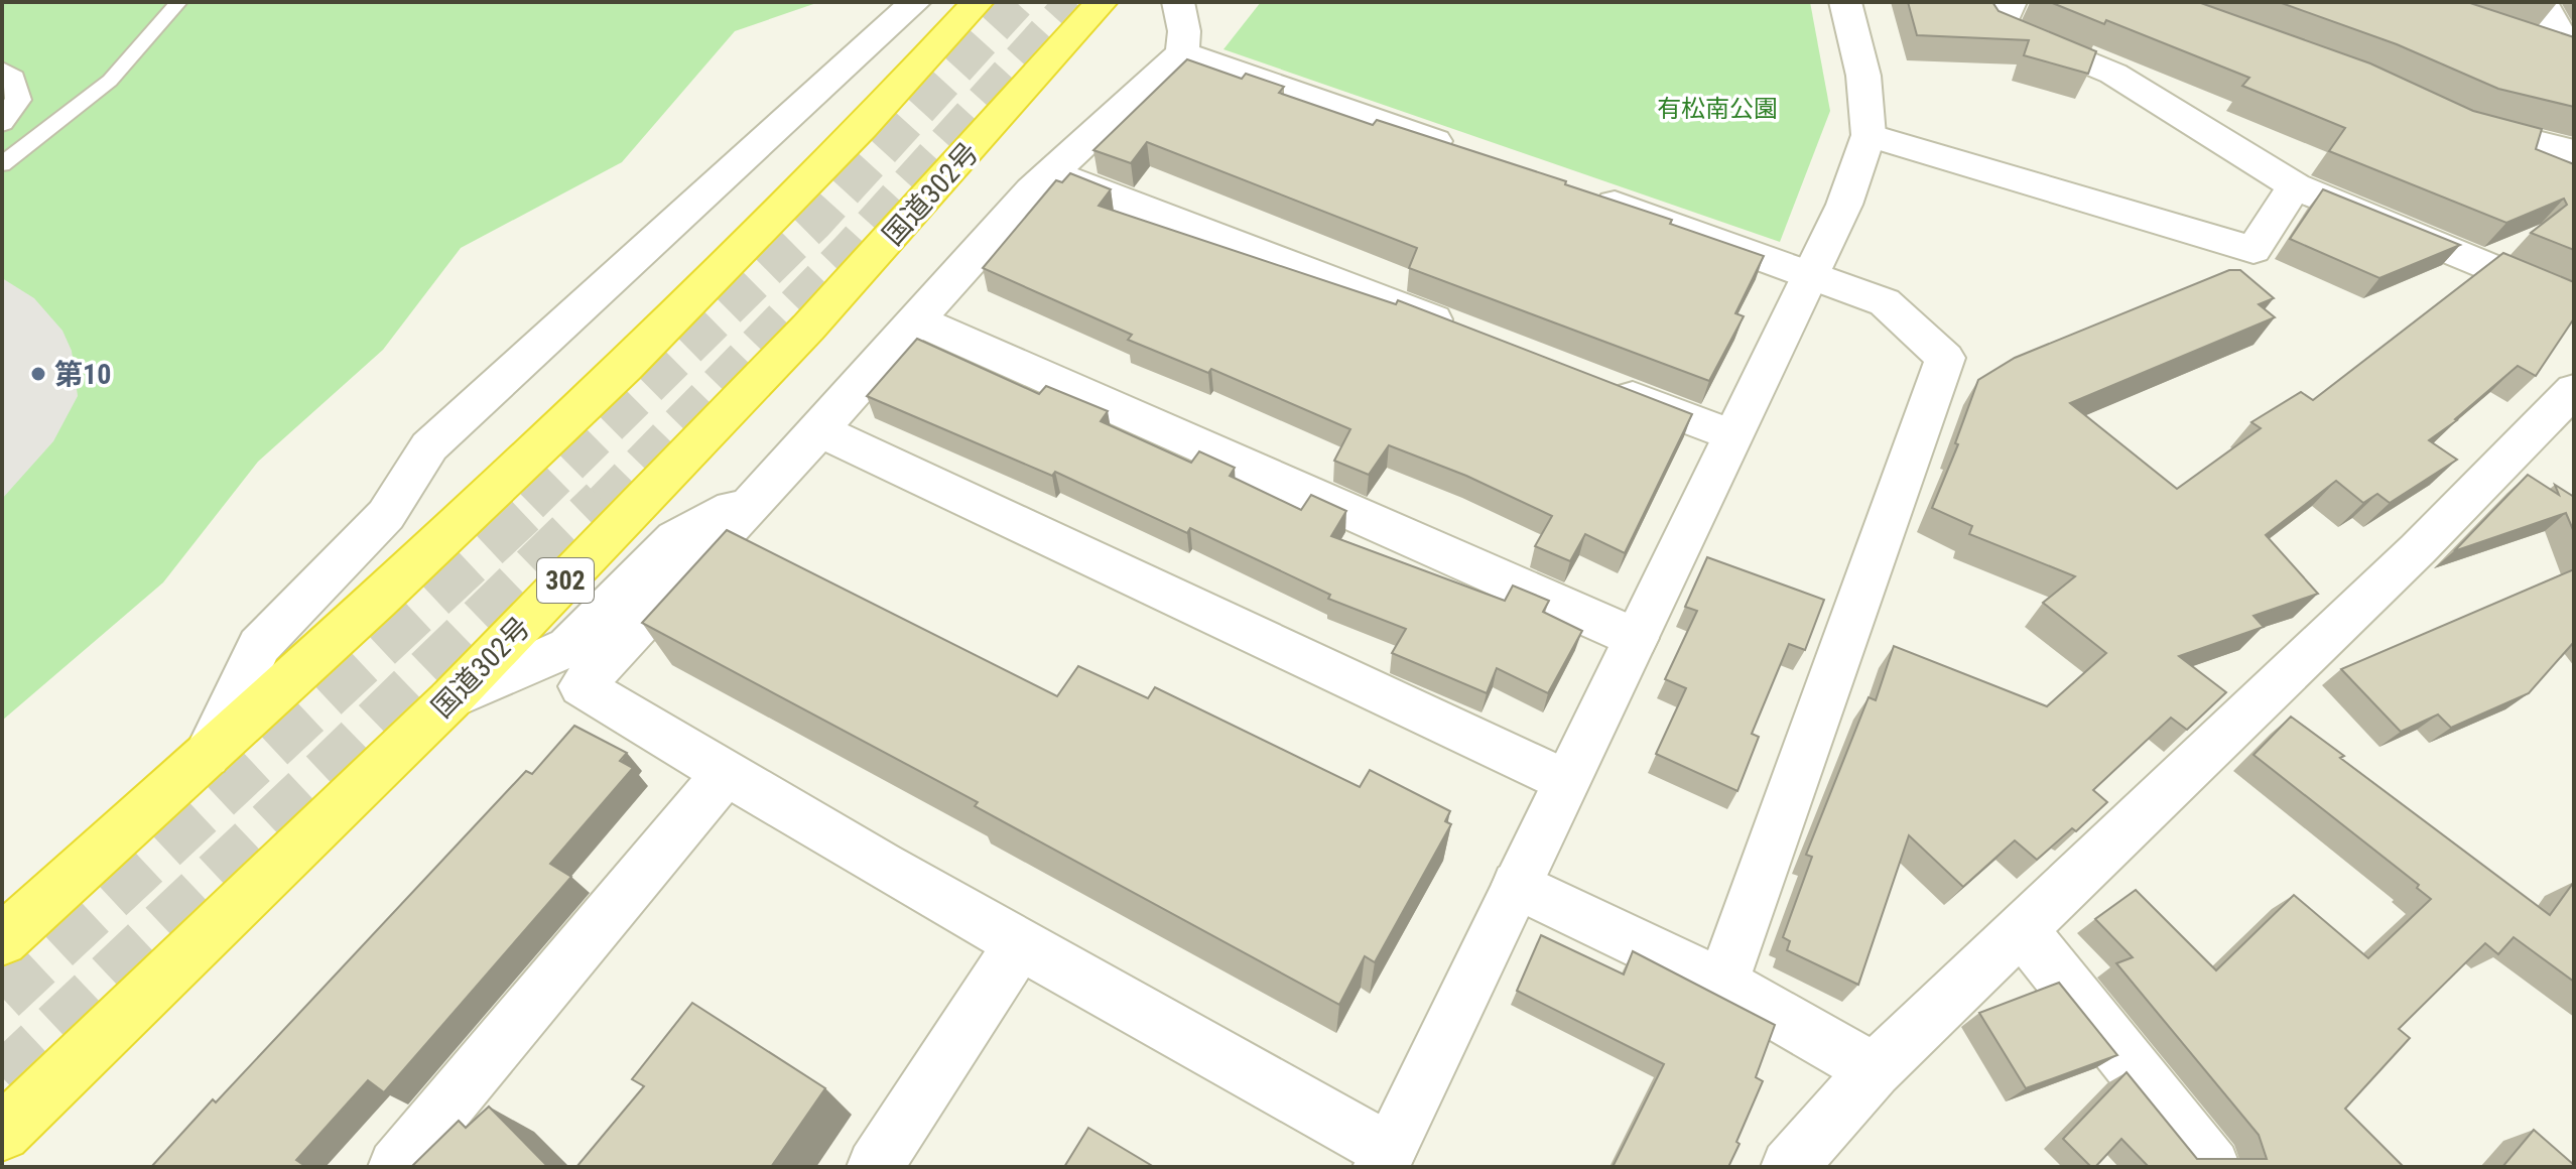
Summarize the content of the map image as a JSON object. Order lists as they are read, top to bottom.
{
  "streets": {
    "highway": ["国道302号", "302"]
  },
  "parks": ["有松南公園"],
  "places": ["第10"]
}
